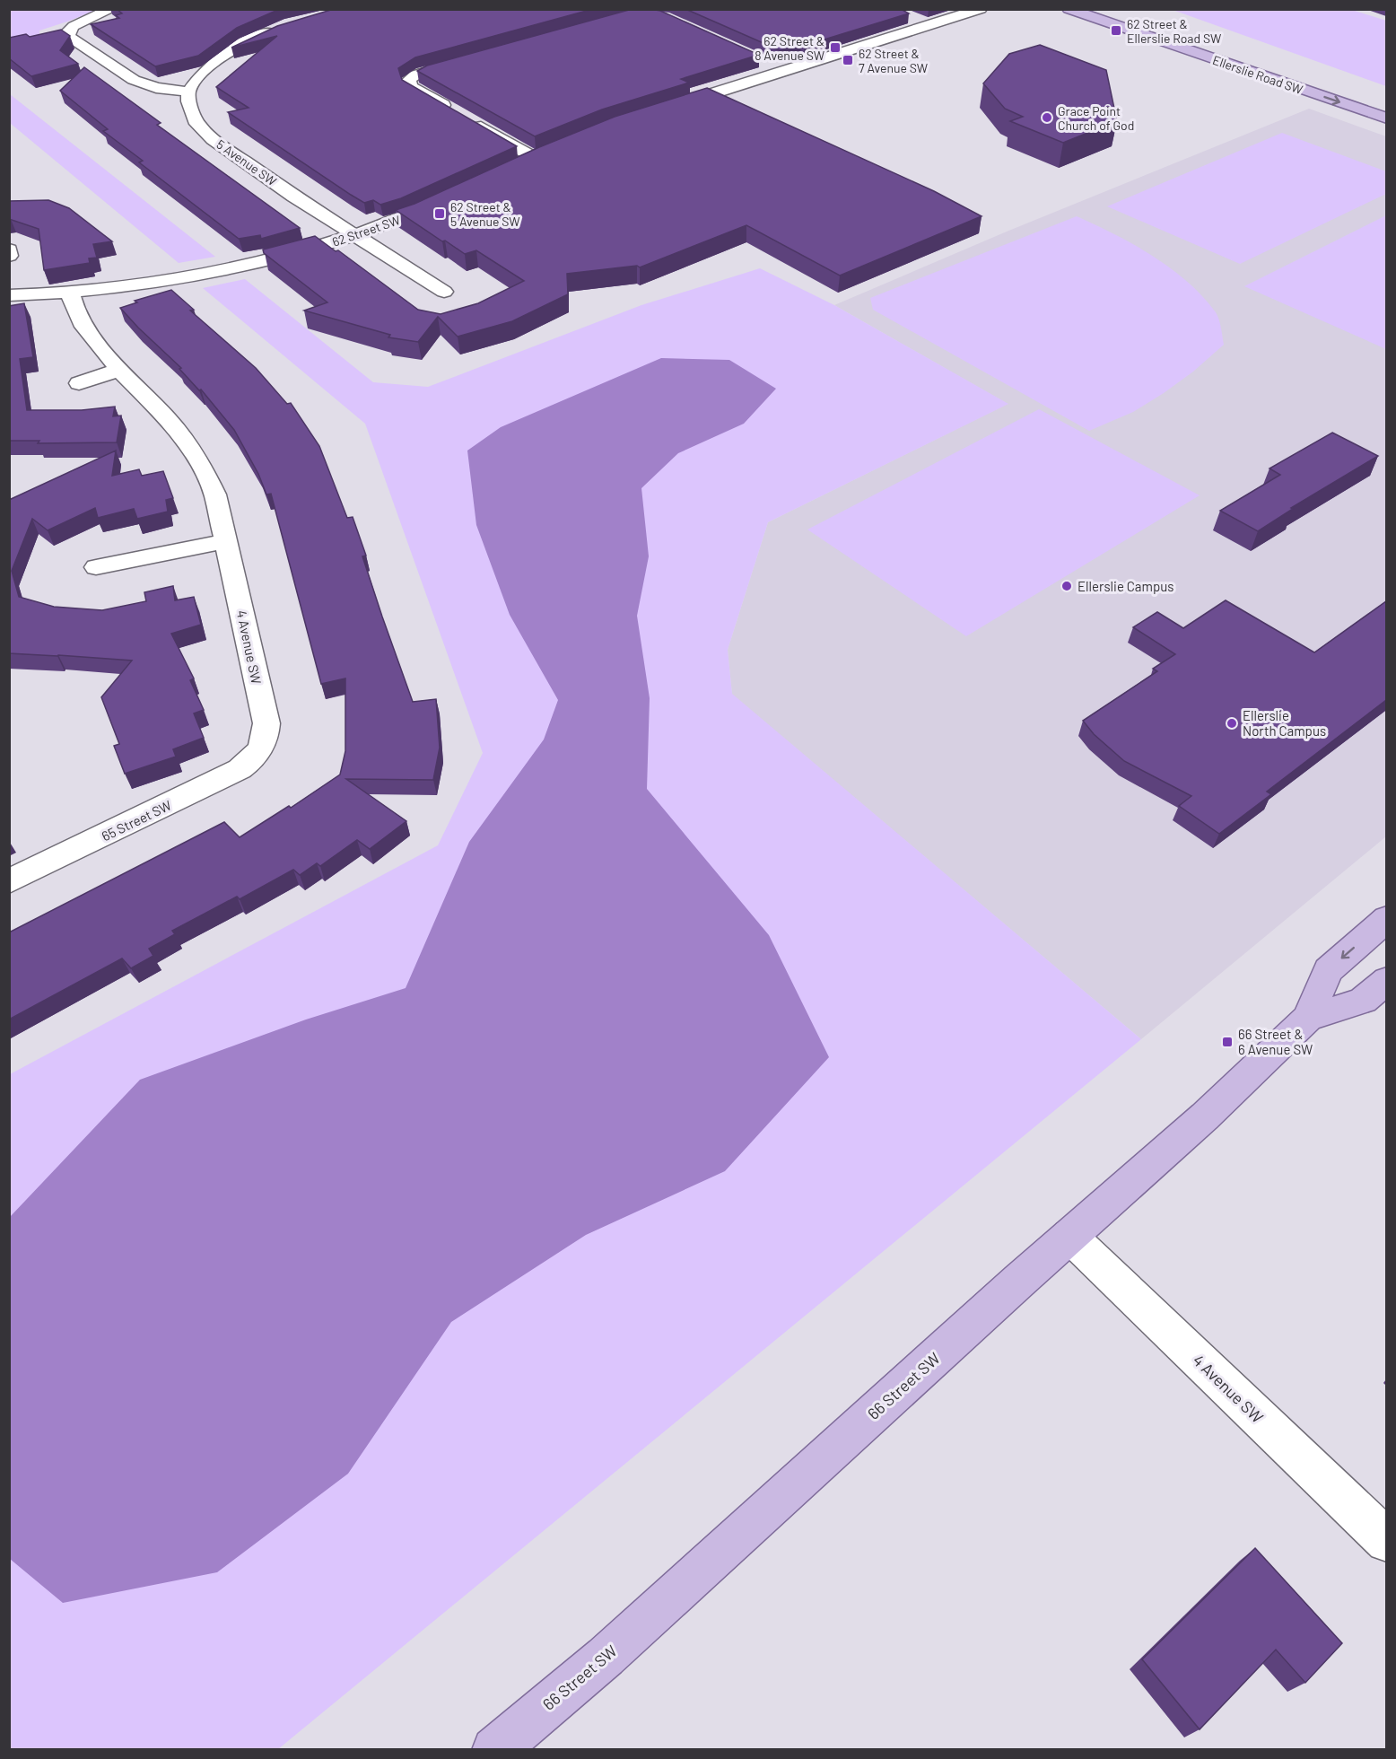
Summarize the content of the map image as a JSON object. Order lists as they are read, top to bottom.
{
  "streets": {
    "main road": ["Ellerslie Road SW", "66 Street SW"],
    "street": [
      "5 Avenue SW",
      "62 Street SW",
      "4 Avenue SW",
      "65 Street SW"
    ]
  },
  "crossings": [
    ["5 Avenue SW", "62 Street SW"],
    ["62 Street SW", "4 Avenue SW"],
    ["4 Avenue SW", "65 Street SW"],
    ["4 Avenue SW", "66 Street SW"]
  ],
  "one_way": ["Ellerslie Road SW"],
  "places": {
    "transit": [
      "62 Street & Ellerslie Road SW",
      "62 Street & 8 Avenue SW",
      "62 Street & 7 Avenue SW",
      "62 Street & 5 Avenue SW",
      "66 Street & 6 Avenue SW"
    ],
    "other": ["Grace Point Church of God", "Ellerslie Campus", "Ellerslie North Campus"]
  }
}
